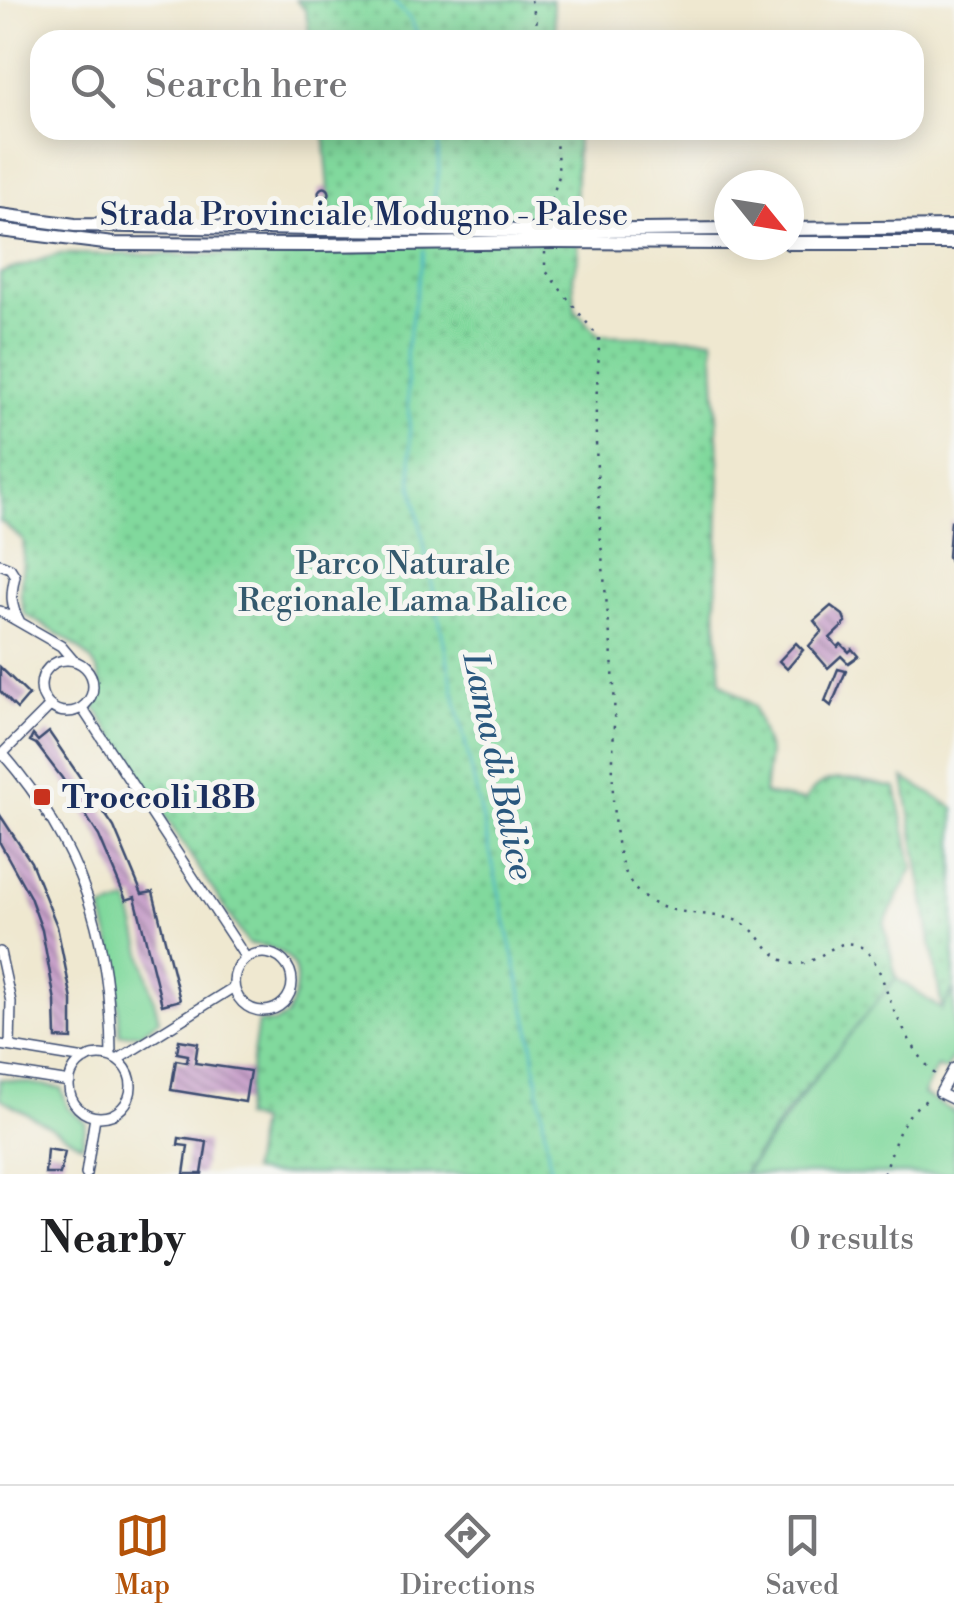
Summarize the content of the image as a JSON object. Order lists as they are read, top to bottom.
{
  "streets": {
    "main road": ["Strada Provinciale Modugno - Palese"]
  },
  "water": ["Lama di Balice"],
  "parks": ["Parco Naturale Regionale Lama Balice"],
  "places": {
    "transit": ["Troccoli 18B"]
  },
  "north": "bottom right",
  "page": {
    "search": "Search here",
    "heading": ["Nearby", "0 results"],
    "nav": ["Map", "Directions", "Saved"]
  }
}
